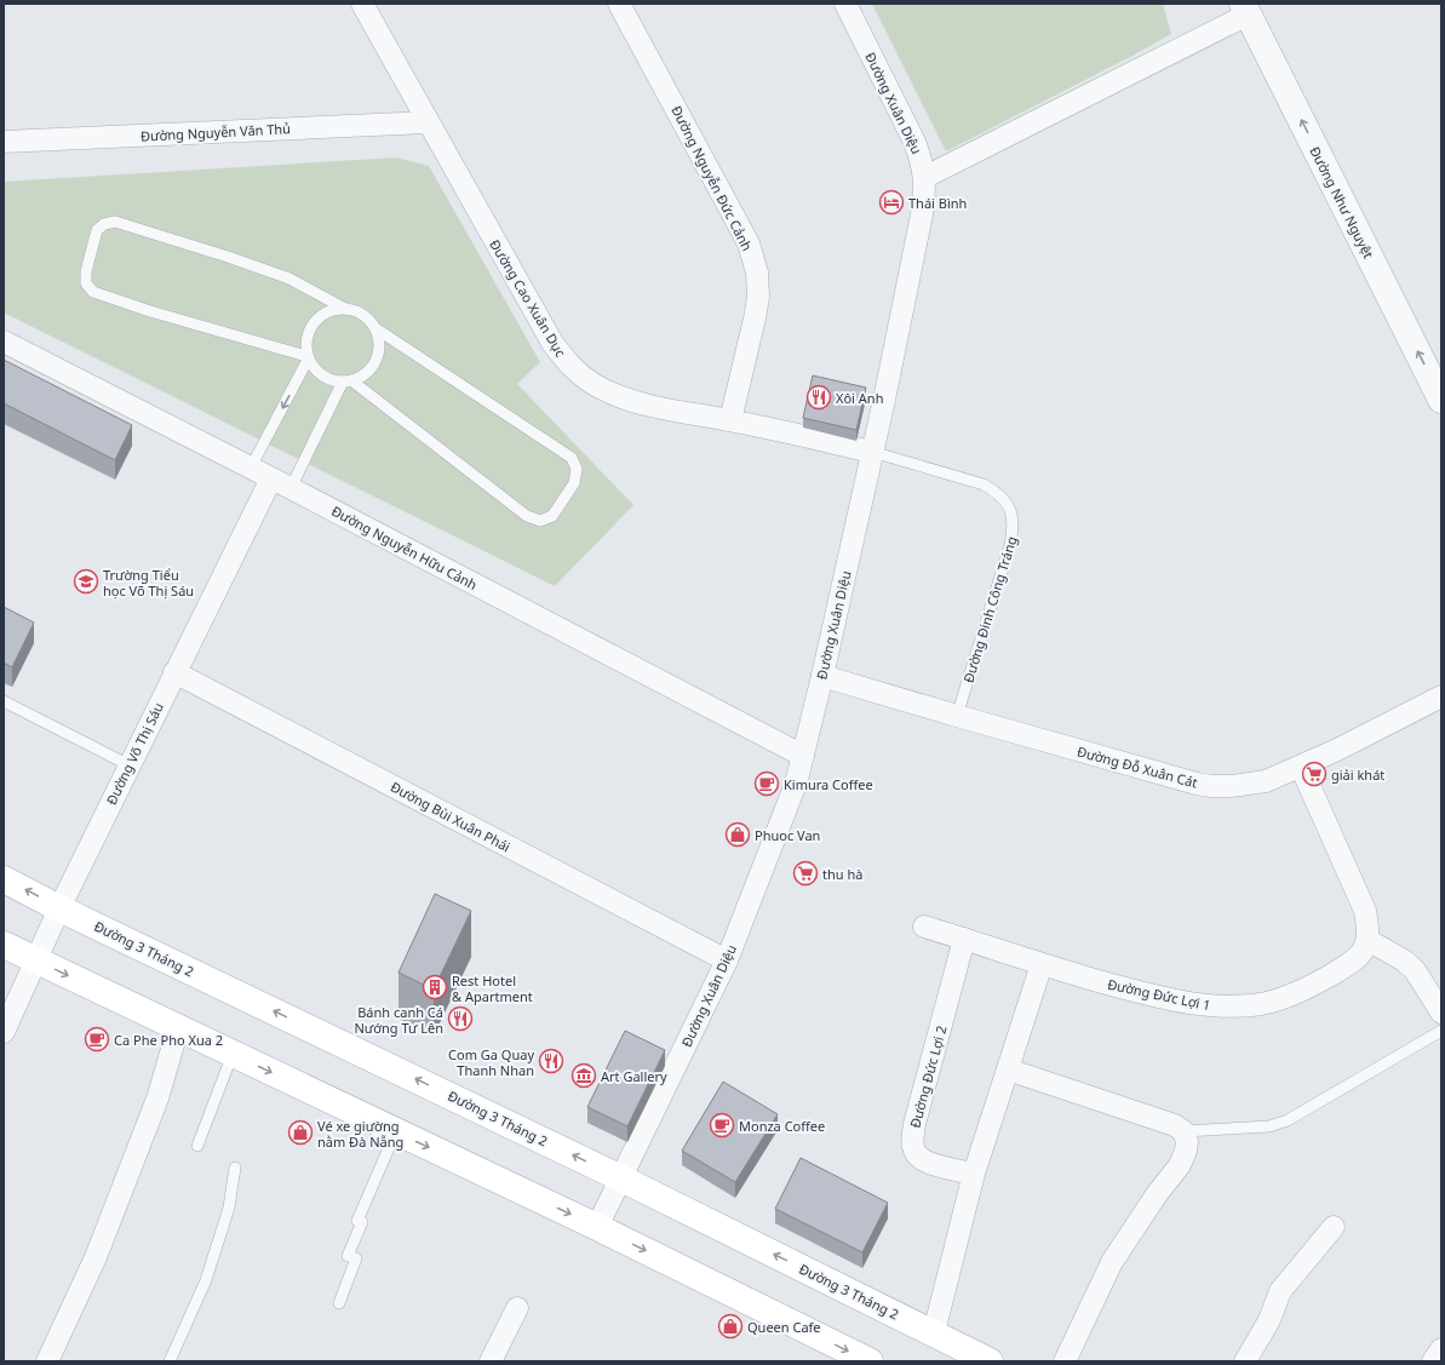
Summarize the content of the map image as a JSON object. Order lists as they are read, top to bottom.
{
  "streets": {
    "main road": ["Đường 3 Tháng 2"],
    "street": [
      "Đường Xuân Diệu",
      "Đường Nguyễn Văn Thủ",
      "Đường Nguyễn Đức Cảnh",
      "Đường Như Nguyệt",
      "Đường Cao Xuân Dục",
      "Đường Nguyễn Hữu Cảnh",
      "Đường Võ Thị Sáu",
      "Đường Đỗ Xuân Cát",
      "Đường Bùi Xuân Phái",
      "Đường Đức Lợi 1",
      "Đường Đức Lợi 2"
    ],
    "lane": ["Đường Đinh Công Tráng"]
  },
  "crossings": [
    ["Đường Xuân Diệu", "Đường Cao Xuân Dục"],
    ["Đường Xuân Diệu", "Đường Nguyễn Hữu Cảnh"],
    ["Đường Xuân Diệu", "Đường Đinh Công Tráng"],
    ["Đường Xuân Diệu", "Đường Đỗ Xuân Cát"],
    ["Đường Xuân Diệu", "Đường Bùi Xuân Phái"],
    ["Đường Xuân Diệu", "Đường 3 Tháng 2"],
    ["Đường Nguyễn Văn Thủ", "Đường Cao Xuân Dục"],
    ["Đường Nguyễn Đức Cảnh", "Đường Cao Xuân Dục"],
    ["Đường Cao Xuân Dục", "Đường Đinh Công Tráng"],
    ["Đường Nguyễn Hữu Cảnh", "Đường Võ Thị Sáu"],
    ["Đường Đinh Công Tráng", "Đường Đỗ Xuân Cát"],
    ["Đường Võ Thị Sáu", "Đường Bùi Xuân Phái"],
    ["Đường Võ Thị Sáu", "Đường 3 Tháng 2"],
    ["Đường Đức Lợi 1", "Đường Đức Lợi 2"]
  ],
  "one_way": ["Đường Như Nguyệt"],
  "places": {
    "hotel": ["Thái Bình"],
    "restaurant": ["Xôi Anh", "Bánh canh Cá Nướng Tư Lên", "Com Ga Quay Thanh Nhan"],
    "school or university": ["Trường Tiểu học Võ Thị Sáu"],
    "supermarket": ["giải khát", "thu hà"],
    "cafe": ["Kimura Coffee", "Ca Phe Pho Xua 2", "Monza Coffee"],
    "shop": ["Phuoc Van", "Vé xe giường nằm Đà Nẵng", "Queen Cafe"],
    "building": ["Rest Hotel & Apartment"],
    "museum": ["Art Gallery"]
  }
}
